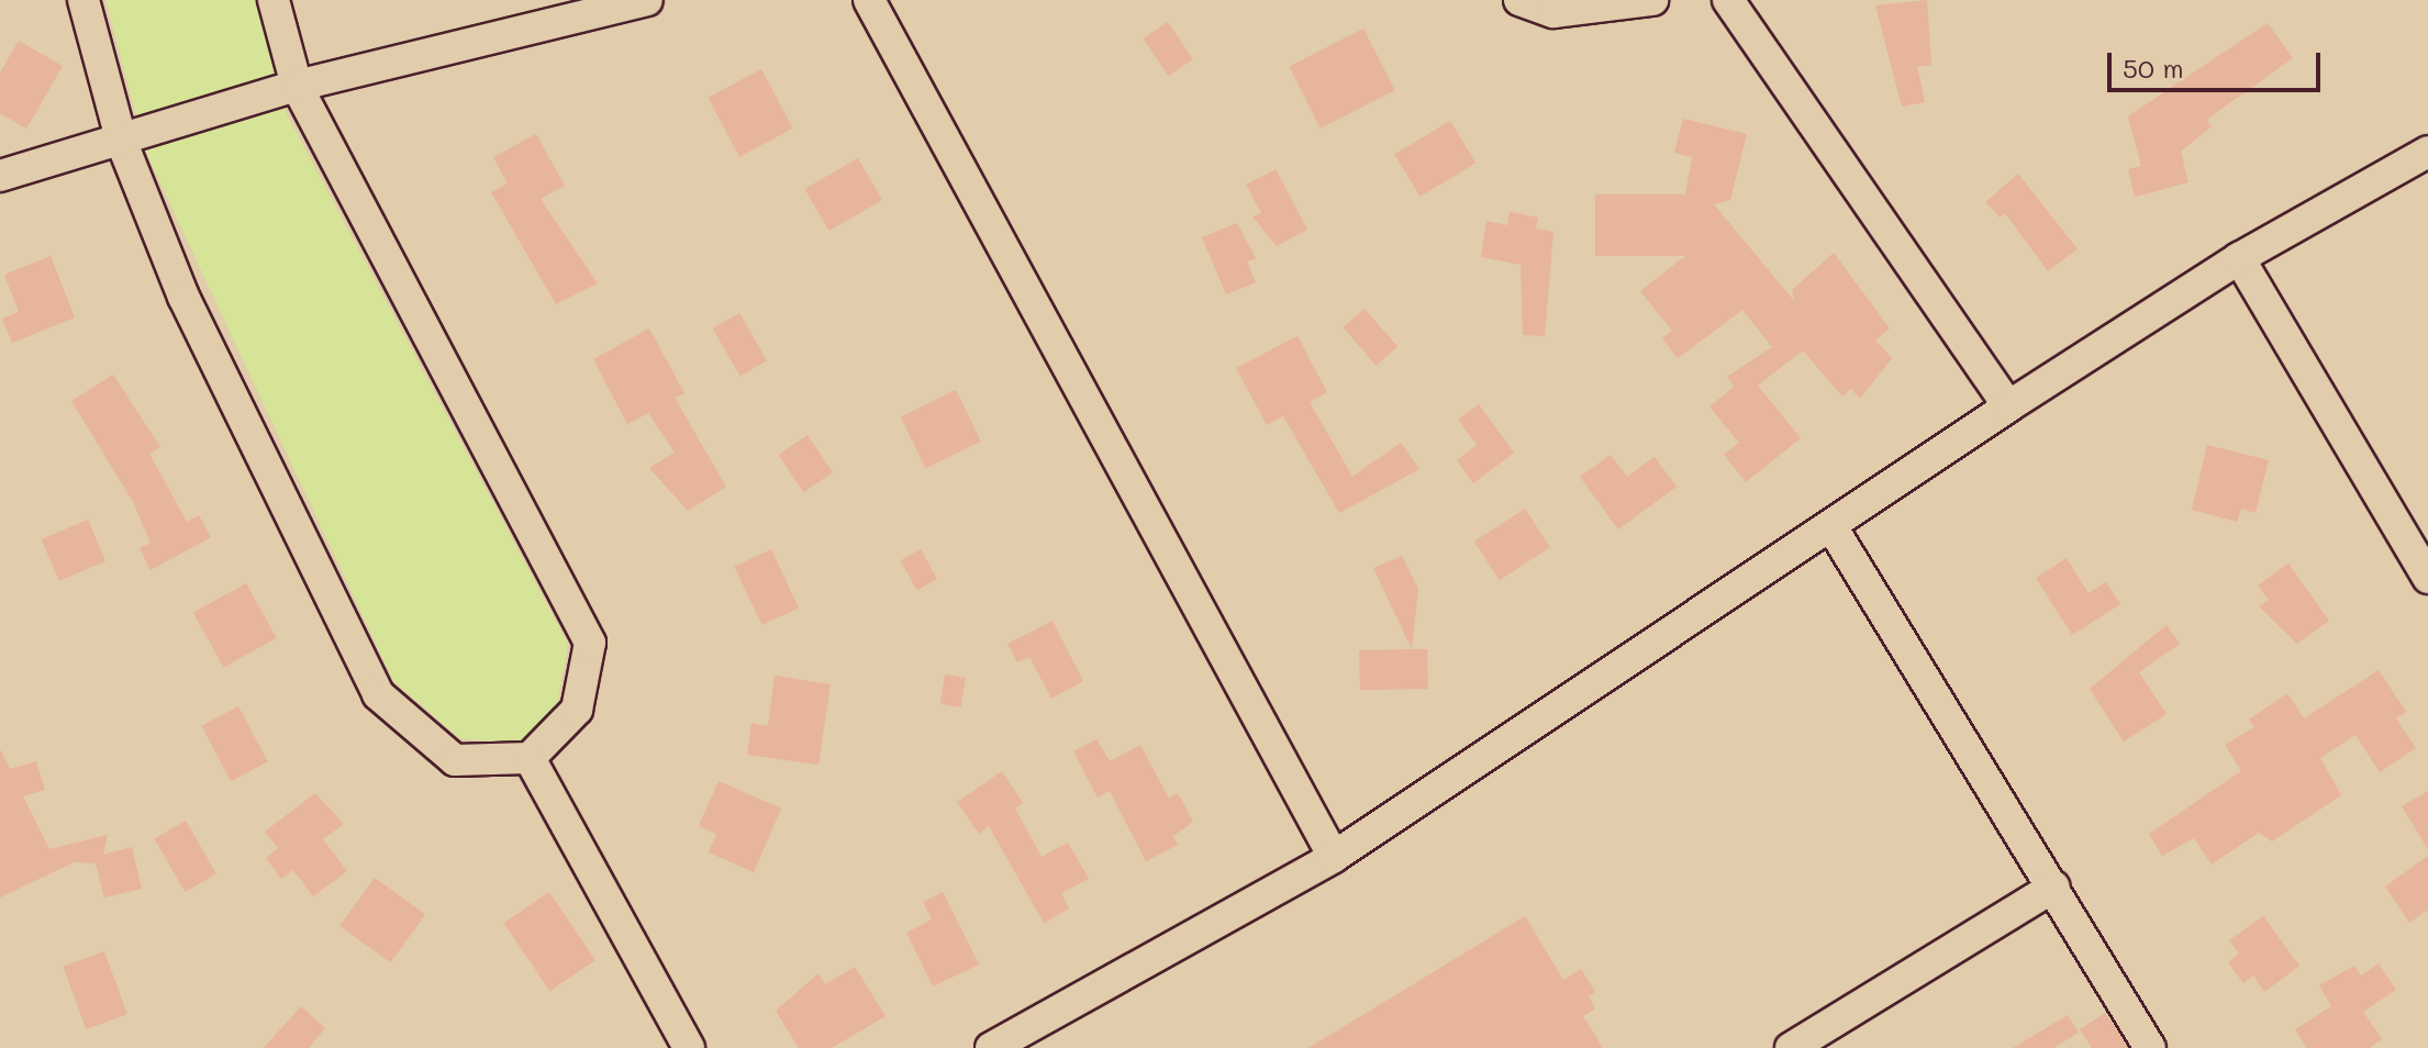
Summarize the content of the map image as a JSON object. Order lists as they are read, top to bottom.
{
  "scale_bar": "50 m"
}
